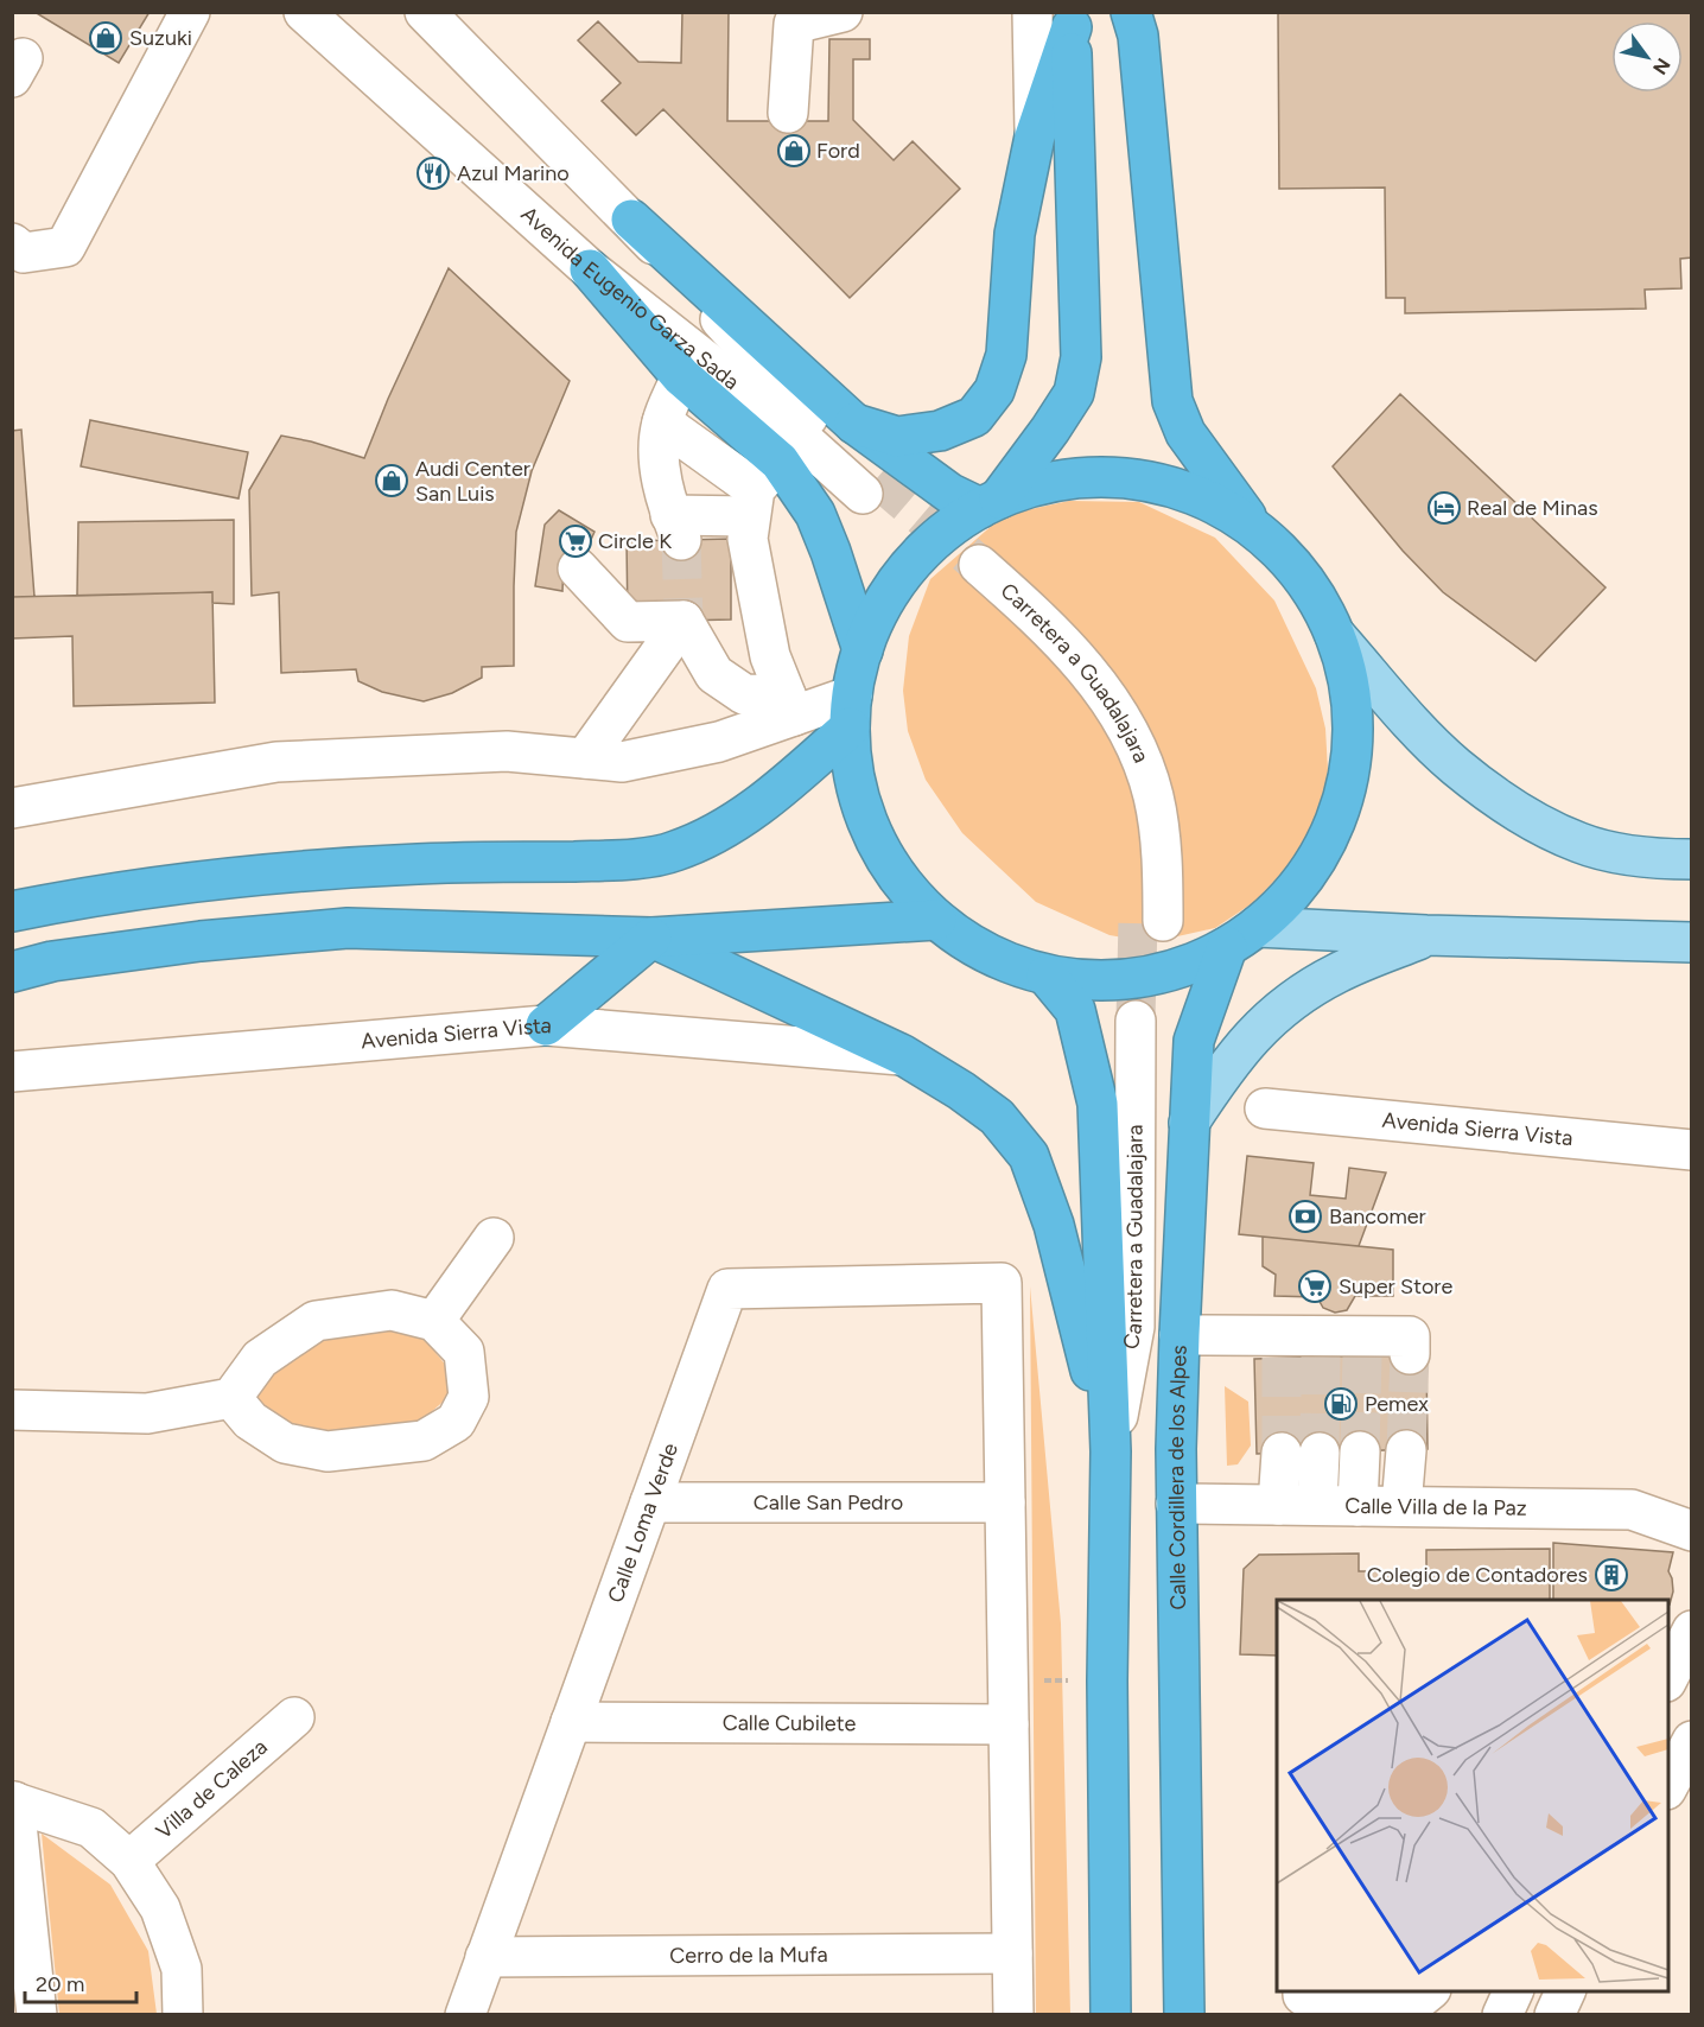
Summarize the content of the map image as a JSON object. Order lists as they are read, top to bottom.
{
  "streets": {
    "highway": ["Calle Cordillera de los Alpes"],
    "street": [
      "Avenida Eugenio Garza Sada",
      "Carretera a Guadalajara",
      "Avenida Sierra Vista",
      "Calle San Pedro",
      "Calle Villa de la Paz",
      "Calle Loma Verde",
      "Calle Cubilete",
      "Villa de Caleza",
      "Cerro de la Mufa"
    ]
  },
  "crossings": [
    ["Carretera a Guadalajara", "Calle Cordillera de los Alpes"],
    ["Calle Cordillera de los Alpes", "Calle Villa de la Paz"],
    ["Calle San Pedro", "Calle Loma Verde"],
    ["Calle Loma Verde", "Calle Cubilete"],
    ["Calle Loma Verde", "Cerro de la Mufa"]
  ],
  "places": {
    "shop": ["Suzuki", "Ford", "Audi Center San Luis"],
    "restaurant": ["Azul Marino"],
    "hotel": ["Real de Minas"],
    "supermarket": ["Circle K", "Super Store"],
    "bank": ["Bancomer"],
    "fuel station": ["Pemex"],
    "building": ["Colegio de Contadores"]
  },
  "scale_bar": "20 m",
  "north": "bottom right"
}
